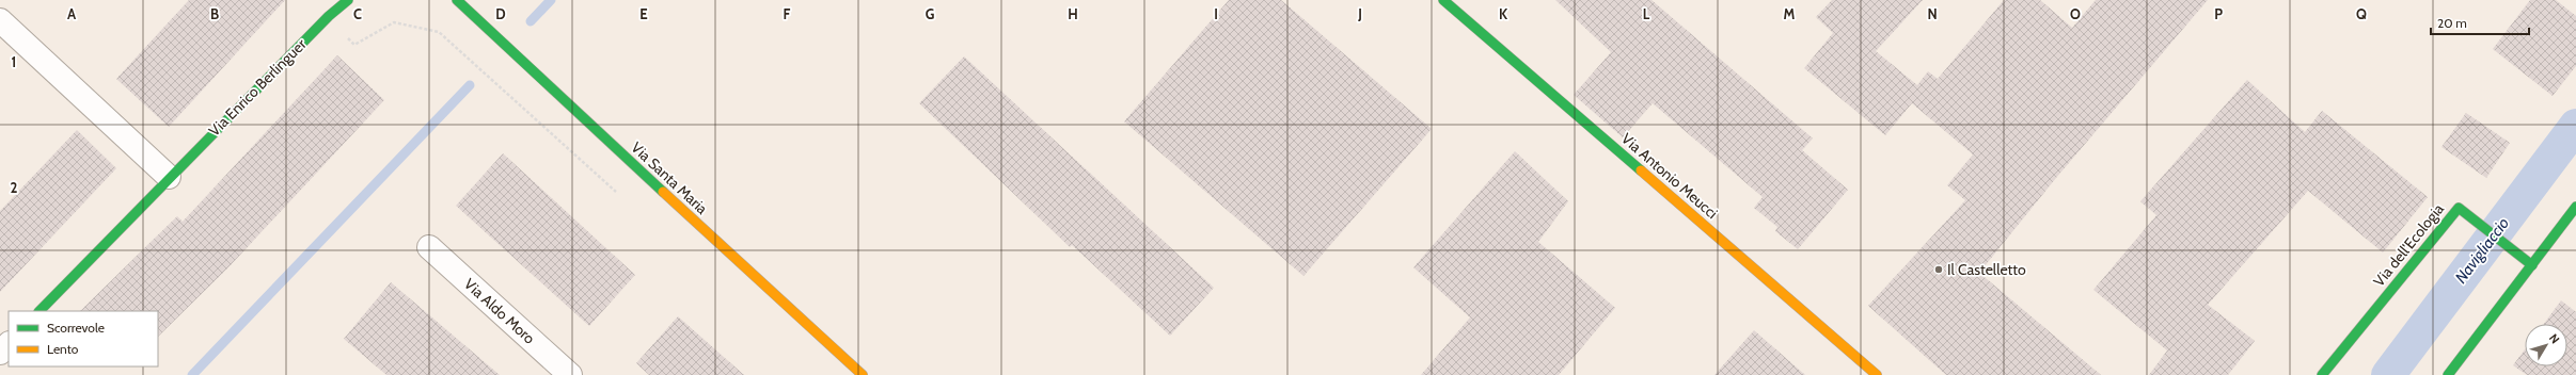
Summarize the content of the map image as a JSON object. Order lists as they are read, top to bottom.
{
  "streets": {
    "street": [
      "Via Enrico Berlinguer",
      "Via Antonio Meucci",
      "Via Santa Maria",
      "Via dell'Ecologia",
      "Via Aldo Moro"
    ]
  },
  "water": ["Navigliaccio"],
  "places": ["Il Castelletto"],
  "legend": ["Scorrevole", "Lento"],
  "scale_bar": "20 m",
  "north": "top right",
  "grid": {
    "columns": [
      "A",
      "B",
      "C",
      "D",
      "E",
      "F",
      "G",
      "H",
      "I",
      "J",
      "K",
      "L",
      "M",
      "N",
      "O",
      "P",
      "Q"
    ],
    "rows": ["1", "2"]
  }
}
